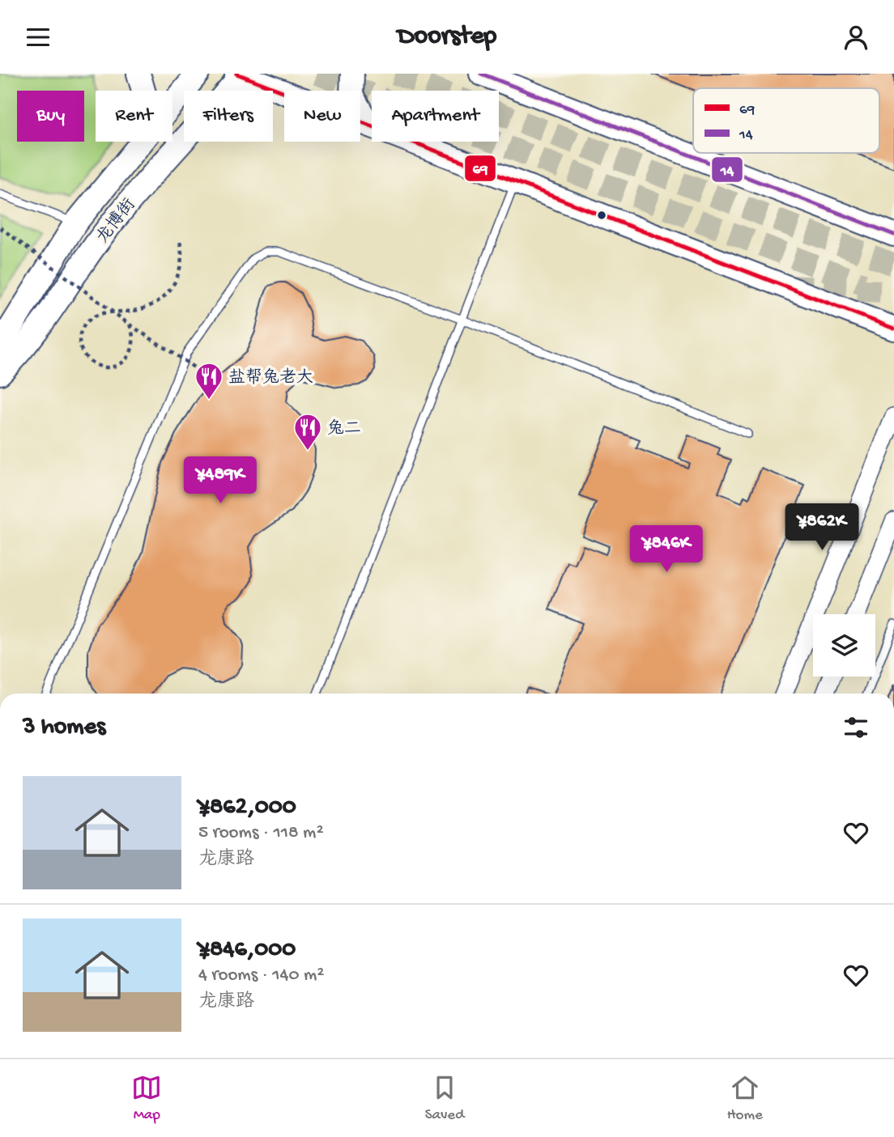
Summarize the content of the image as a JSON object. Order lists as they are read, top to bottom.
{
  "streets": {
    "main road": ["龙博街"]
  },
  "places": {
    "restaurant": ["盐帮兔老大", "兔二"]
  },
  "lines": ["transit line 69", "transit line 14"],
  "legend": ["69", "14"],
  "page": {
    "header": "Doorstep",
    "chip": [
      "Buy",
      "Rent",
      "Filters",
      "New",
      "Apartment"
    ],
    "price": ["¥489K", "¥862K", "¥846K"],
    "heading": "3 homes",
    "list": [
      {
        "name": "¥862,000",
        "note": "5 rooms · 118 m² · 龙康路"
      },
      {
        "name": "¥846,000",
        "note": "4 rooms · 140 m² · 龙康路"
      }
    ],
    "tabs": ["Map", "Saved", "Home"]
  }
}
